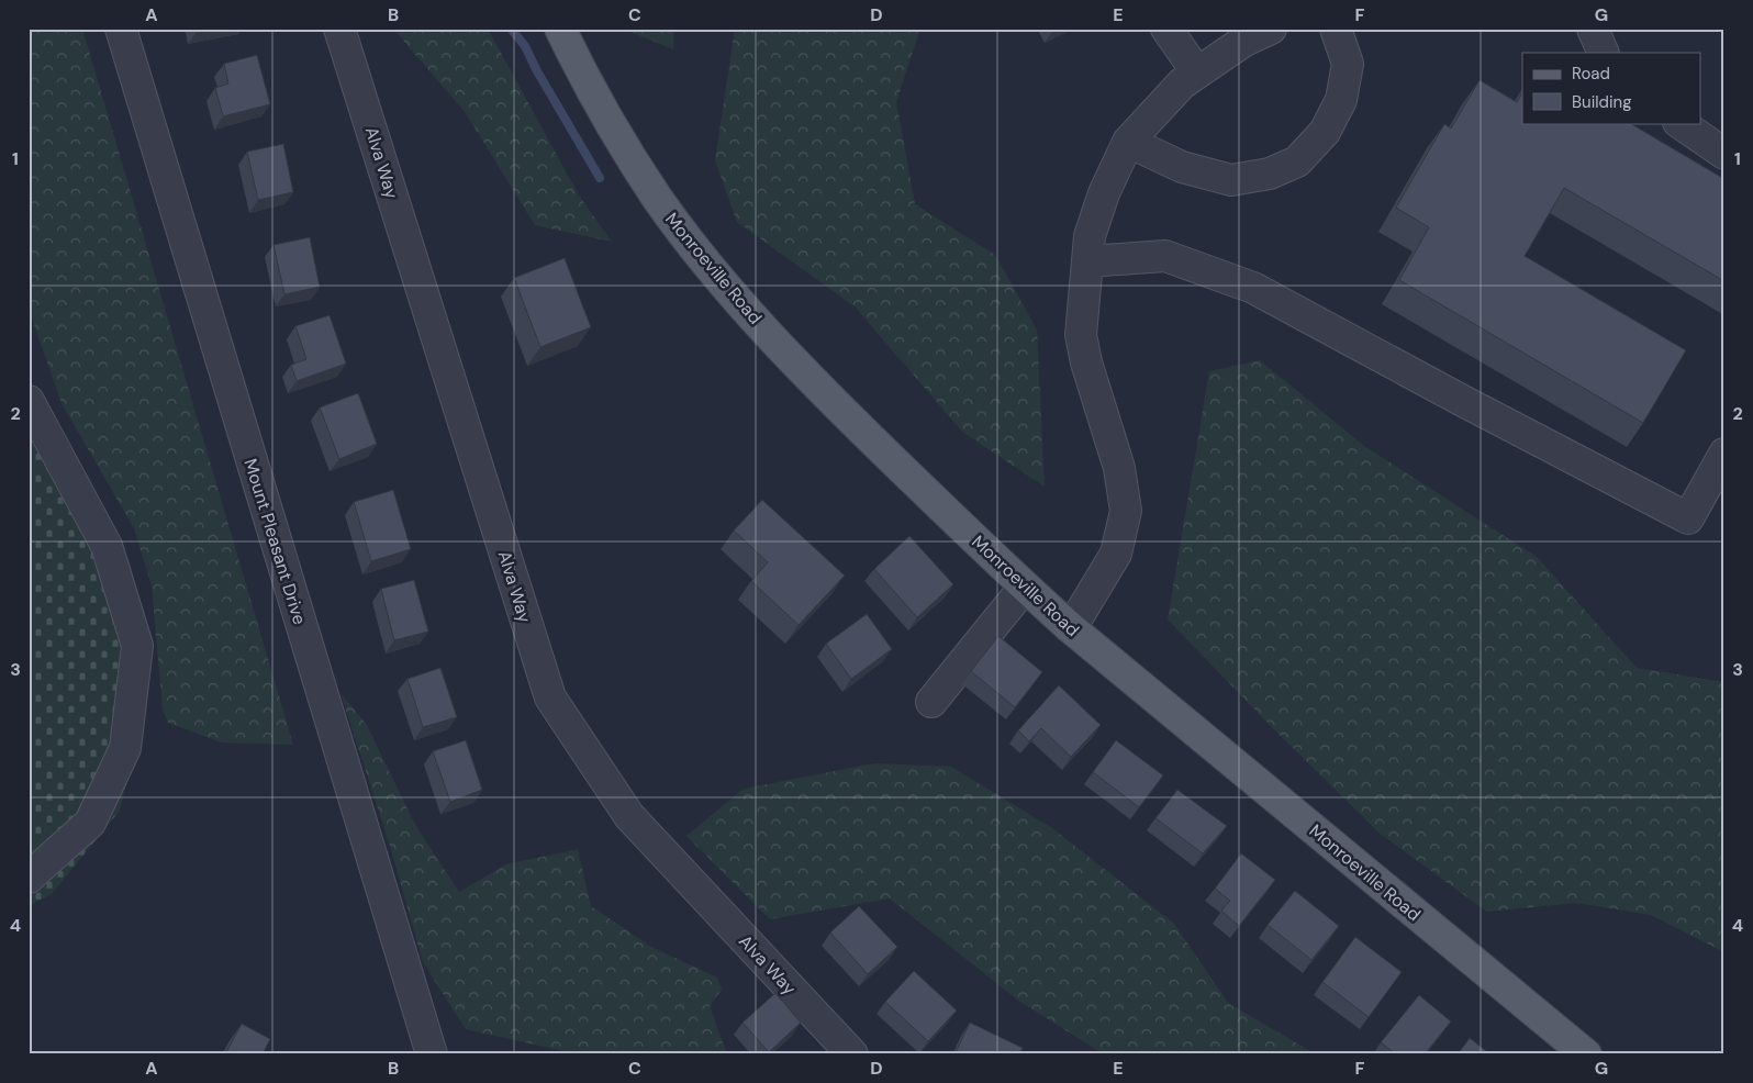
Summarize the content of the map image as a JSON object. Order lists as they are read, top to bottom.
{
  "streets": {
    "main road": ["Monroeville Road"],
    "street": ["Alva Way", "Mount Pleasant Drive"]
  },
  "legend": ["Road", "Building"],
  "grid": {
    "columns": [
      "A",
      "B",
      "C",
      "D",
      "E",
      "F",
      "G"
    ],
    "rows": [
      "1",
      "2",
      "3",
      "4"
    ]
  }
}
